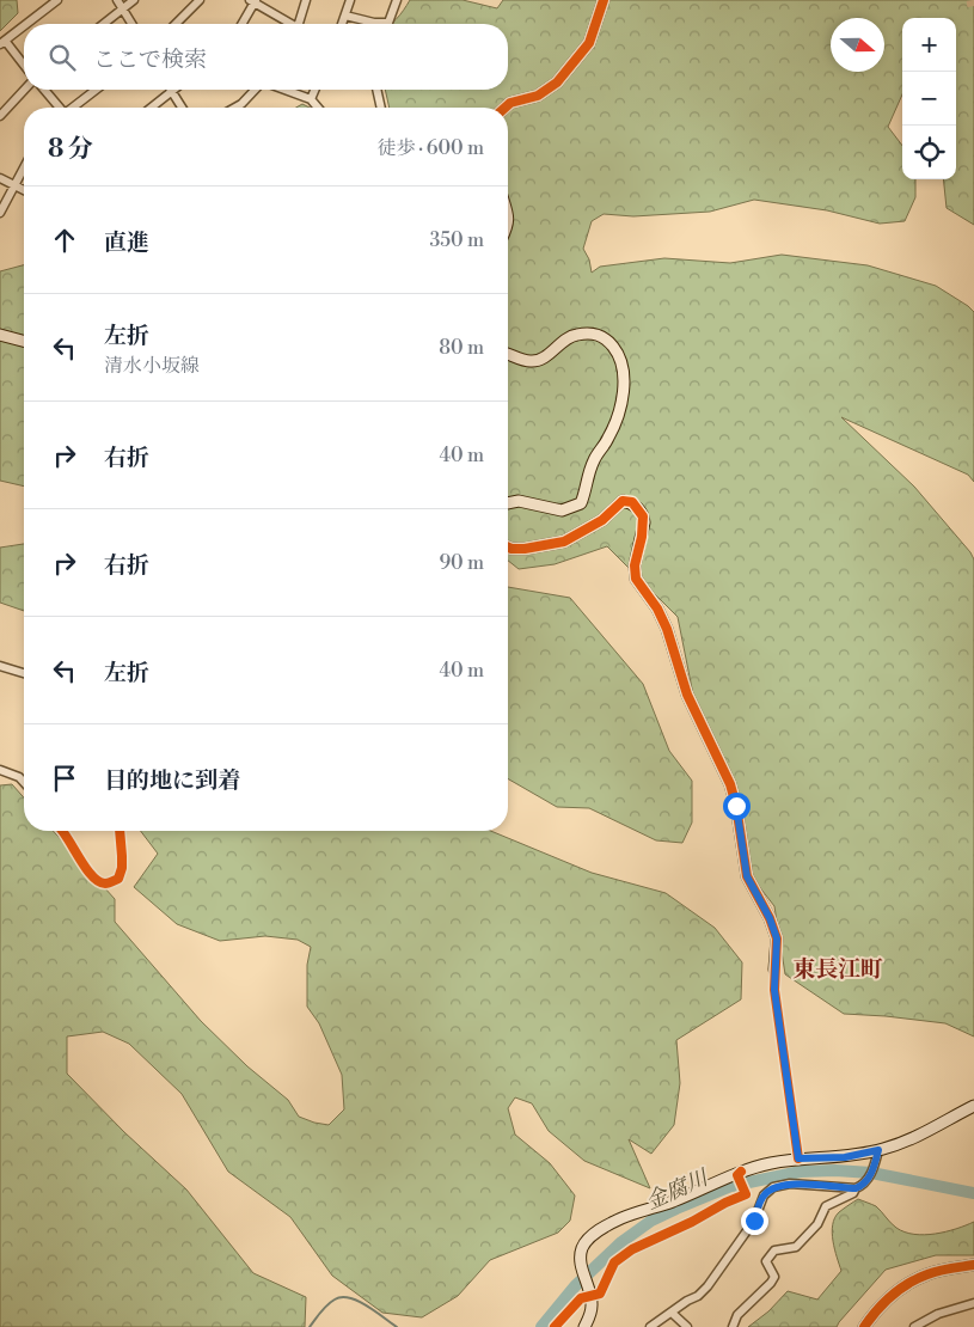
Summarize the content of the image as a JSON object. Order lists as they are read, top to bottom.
{
  "districts": ["東長江町"],
  "water": ["金腐川"],
  "north": "right",
  "page": {
    "map_buttons": ["+", "−"],
    "search": "ここで検索",
    "heading": ["8 分", "徒歩 · 600 m"],
    "list": [
      ["直進", "350 m"],
      ["左折", "清水小坂線", "80 m"],
      ["右折", "40 m"],
      ["右折", "90 m"],
      ["左折", "40 m"],
      "目的地に到着"
    ]
  }
}
